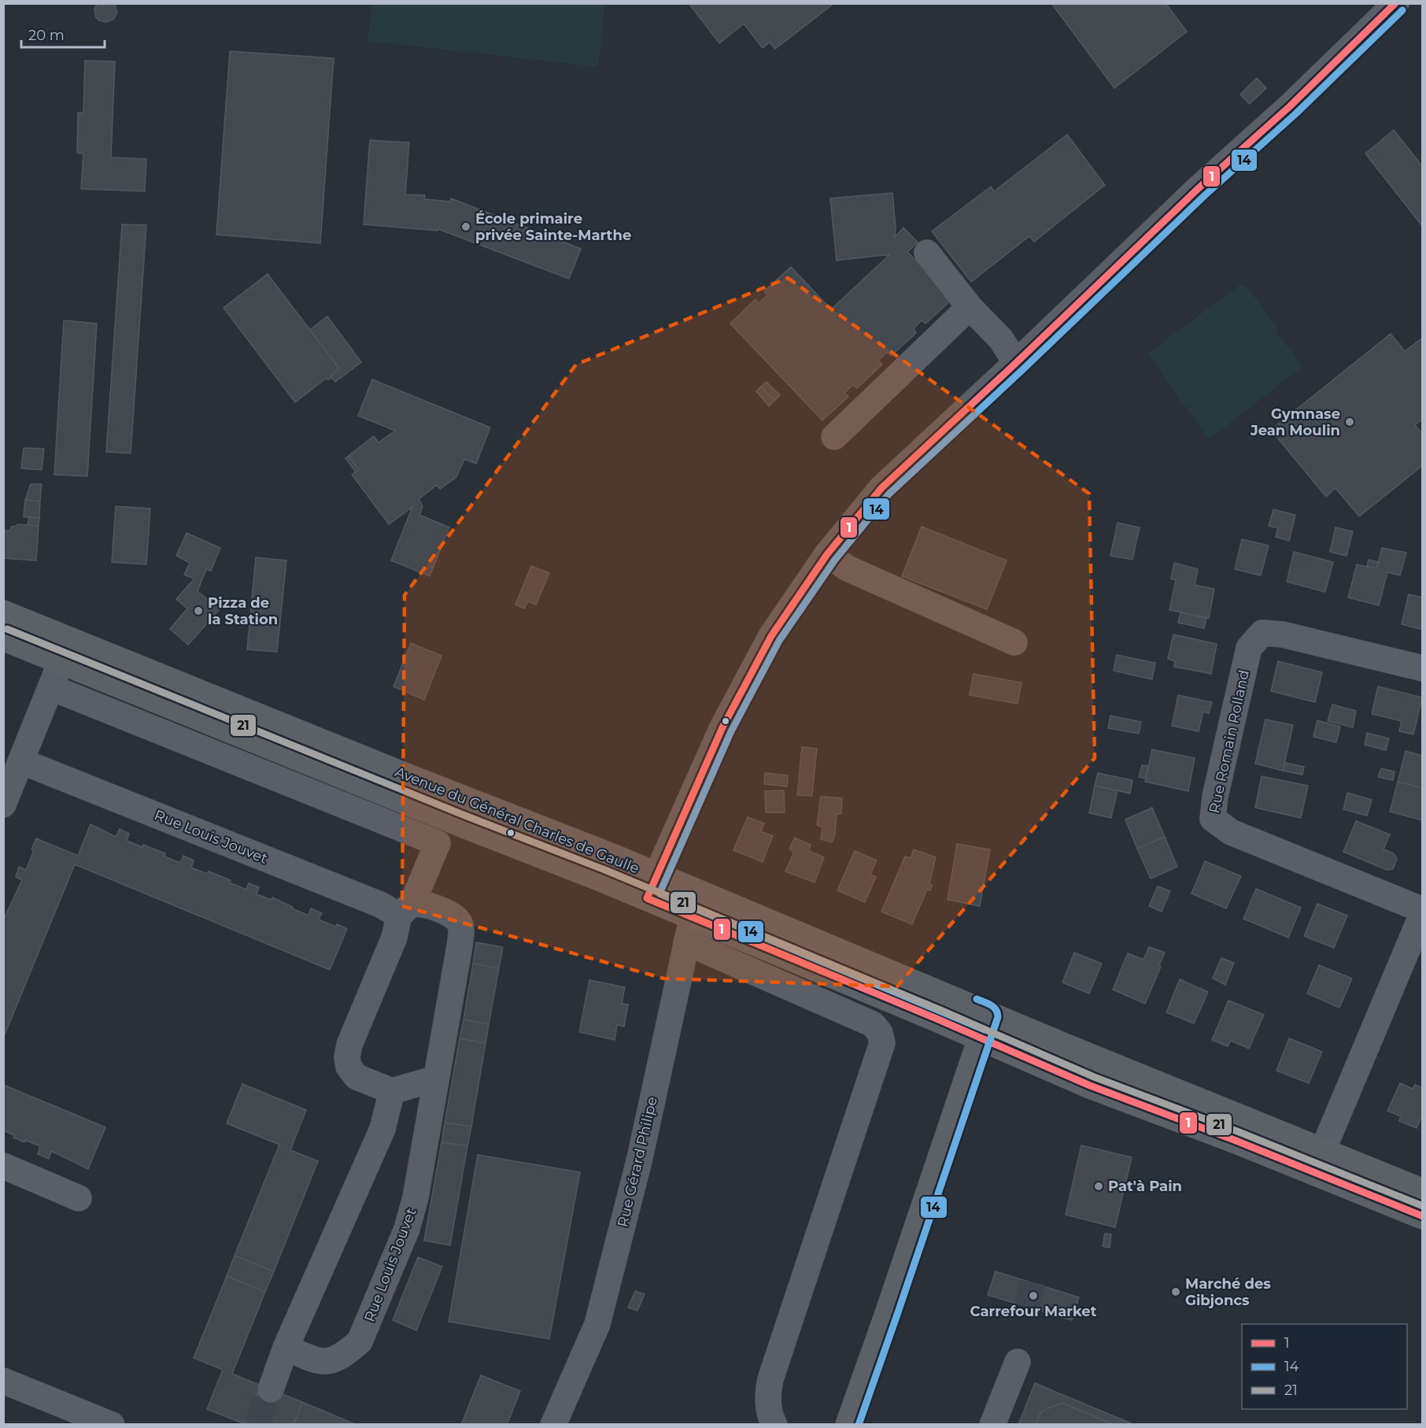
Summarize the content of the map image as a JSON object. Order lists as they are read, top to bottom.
{
  "streets": {
    "main road": ["Avenue du Général Charles de Gaulle"],
    "street": ["Rue Romain Rolland", "Rue Louis Jouvet", "Rue Gérard Philipe"]
  },
  "crossings": [
    ["Rue Romain Rolland", "Avenue du Général Charles de Gaulle"],
    ["Avenue du Général Charles de Gaulle", "Rue Gérard Philipe"]
  ],
  "places": [
    "École primaire privée Sainte-Marthe",
    "Gymnase Jean Moulin",
    "Pizza de la Station",
    "Pat'à Pain",
    "Marché des Gibjoncs",
    "Carrefour Market"
  ],
  "lines": ["transit line 1", "transit line 14", "transit line 21"],
  "legend": ["1", "14", "21"],
  "scale_bar": "20 m"
}
